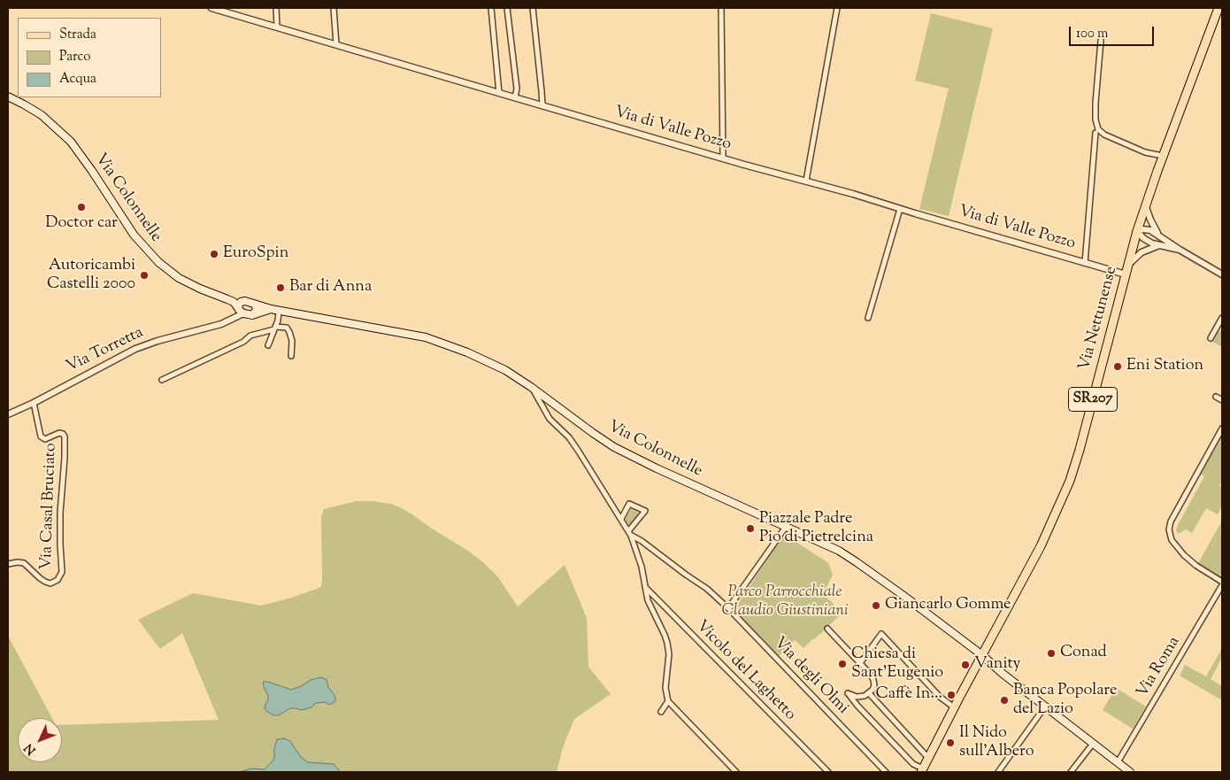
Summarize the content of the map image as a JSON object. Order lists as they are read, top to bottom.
{
  "streets": {
    "main road": ["Via Colonnelle", "Via Nettunense", "SR207"],
    "street": [
      "Via di Valle Pozzo",
      "Via Torretta",
      "Via Casal Bruciato",
      "Via Roma",
      "Vicolo del Laghetto",
      "Via degli Olmi"
    ]
  },
  "crossings": [
    ["Via di Valle Pozzo", "Via Nettunense"],
    ["Via Colonnelle", "Via Nettunense"],
    ["Via Colonnelle", "Via Torretta"],
    ["Via Colonnelle", "Via Roma"],
    ["Via Torretta", "Via Casal Bruciato"]
  ],
  "parks": ["Parco Parrocchiale Claudio Giustiniani"],
  "places": [
    "Doctor car",
    "EuroSpin",
    "Autoricambi Castelli 2000",
    "Bar di Anna",
    "Eni Station",
    "Piazzale Padre Pio di Pietrelcina",
    "Giancarlo Gomme",
    "Conad",
    "Chiesa di Sant'Eugenio",
    "Vanity",
    "Caffè In...",
    "Banca Popolare del Lazio",
    "Il Nido sull'Albero"
  ],
  "legend": ["Strada", "Parco", "Acqua"],
  "scale_bar": "100 m",
  "north": "bottom left"
}
